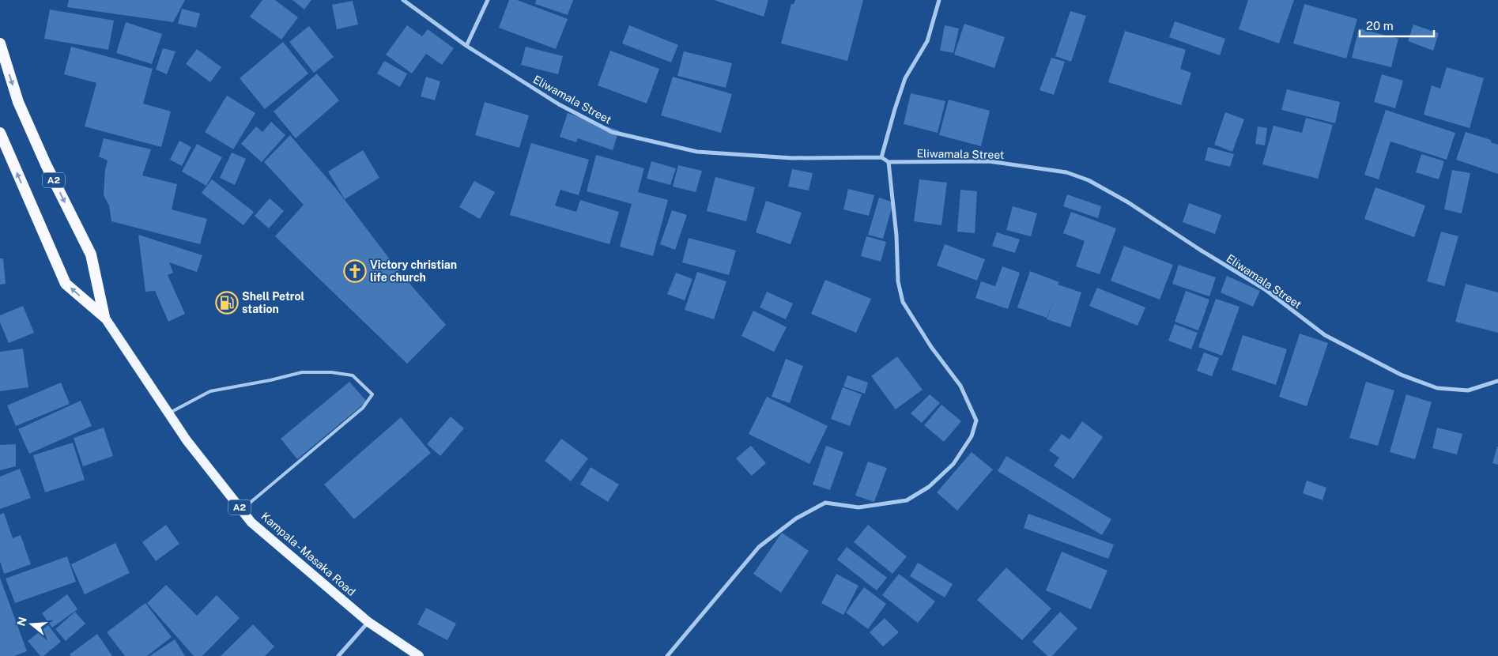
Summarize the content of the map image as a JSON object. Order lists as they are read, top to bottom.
{
  "streets": {
    "highway": ["A2", "Kampala - Masaka Road"],
    "street": ["Eliwamala Street"]
  },
  "places": {
    "church": ["Victory christian life church"],
    "fuel station": ["Shell Petrol station"]
  },
  "scale_bar": "20 m",
  "north": "left"
}
